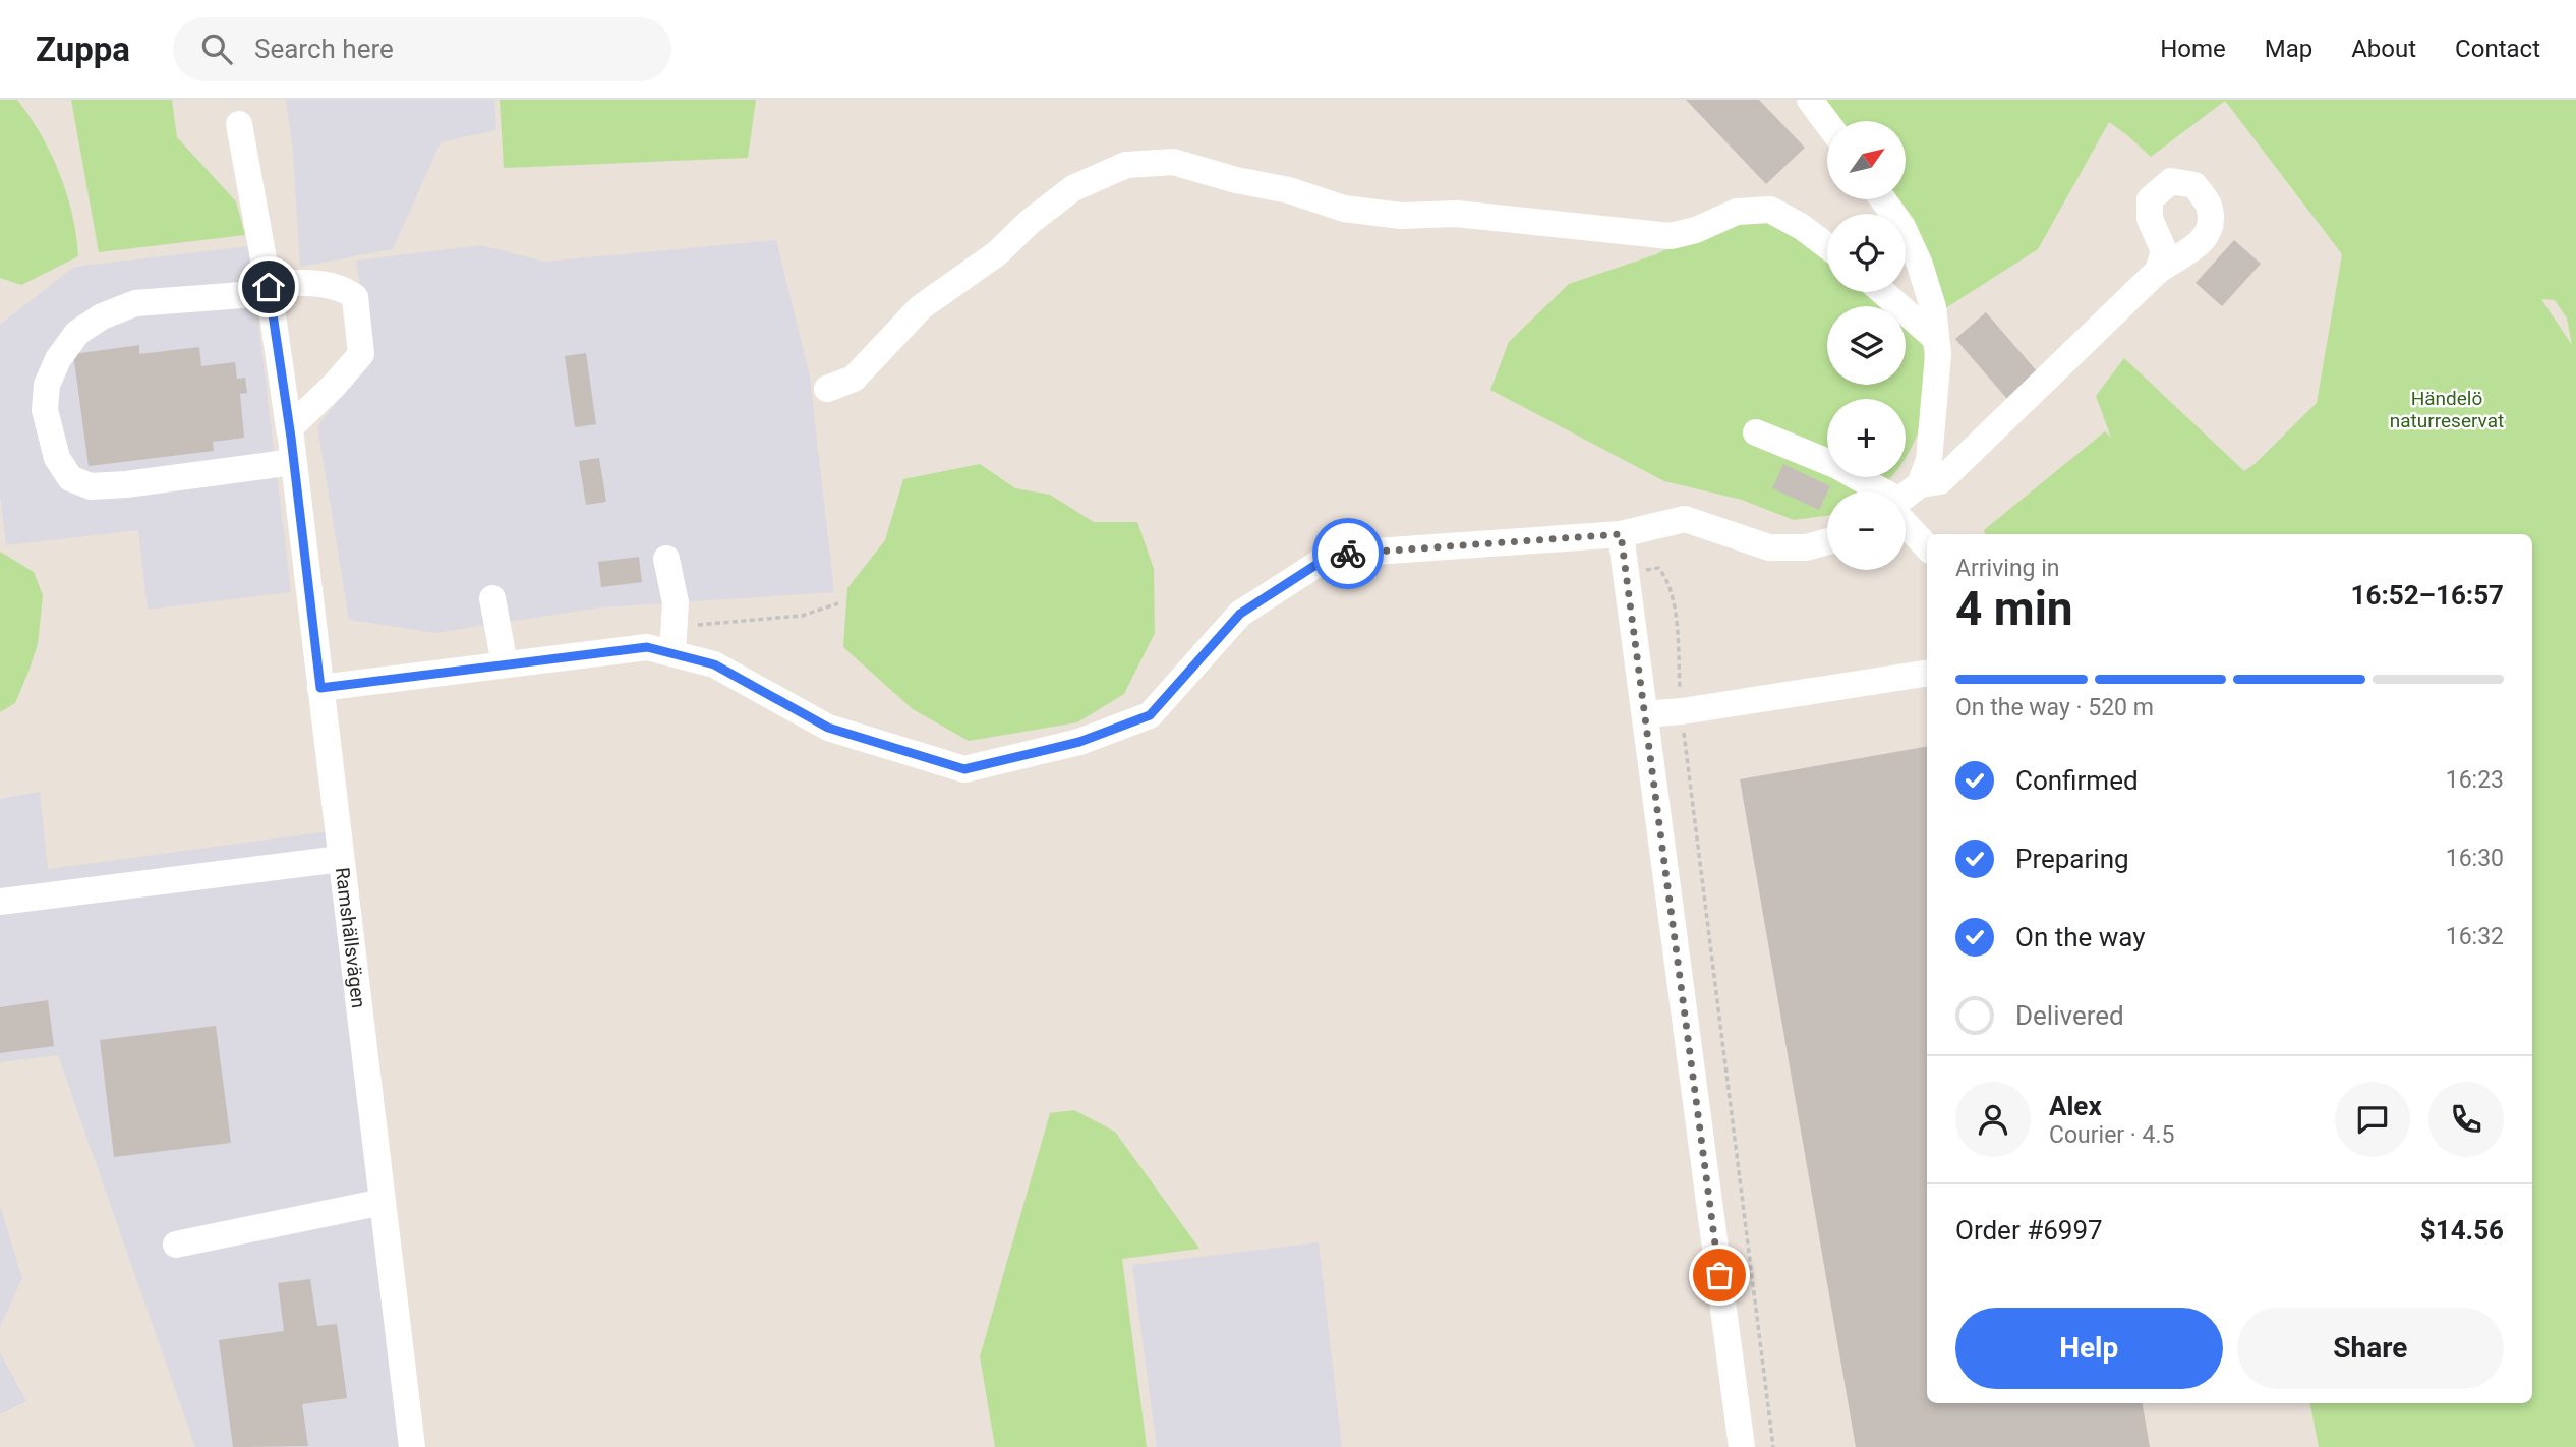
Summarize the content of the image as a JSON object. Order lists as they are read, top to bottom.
{
  "streets": {
    "street": ["Ramshällsvägen"]
  },
  "parks": ["Händelö naturreservat"],
  "north": "top right",
  "page": {
    "header": "Zuppa",
    "search": "Search here",
    "nav": [
      "Home",
      "Map",
      "About",
      "Contact"
    ],
    "map_buttons": ["+", "−"],
    "heading": ["4 min", "Arriving in", "16:52–16:57"],
    "panel": [
      "Alex",
      "Courier · 4.5",
      "Order #6997",
      "$14.56"
    ],
    "bar": "On the way · 520 m",
    "list": [
      ["Confirmed", "16:23"],
      ["Preparing", "16:30"],
      ["On the way", "16:32"],
      "Delivered"
    ],
    "buttons": ["Help", "Share"]
  }
}
